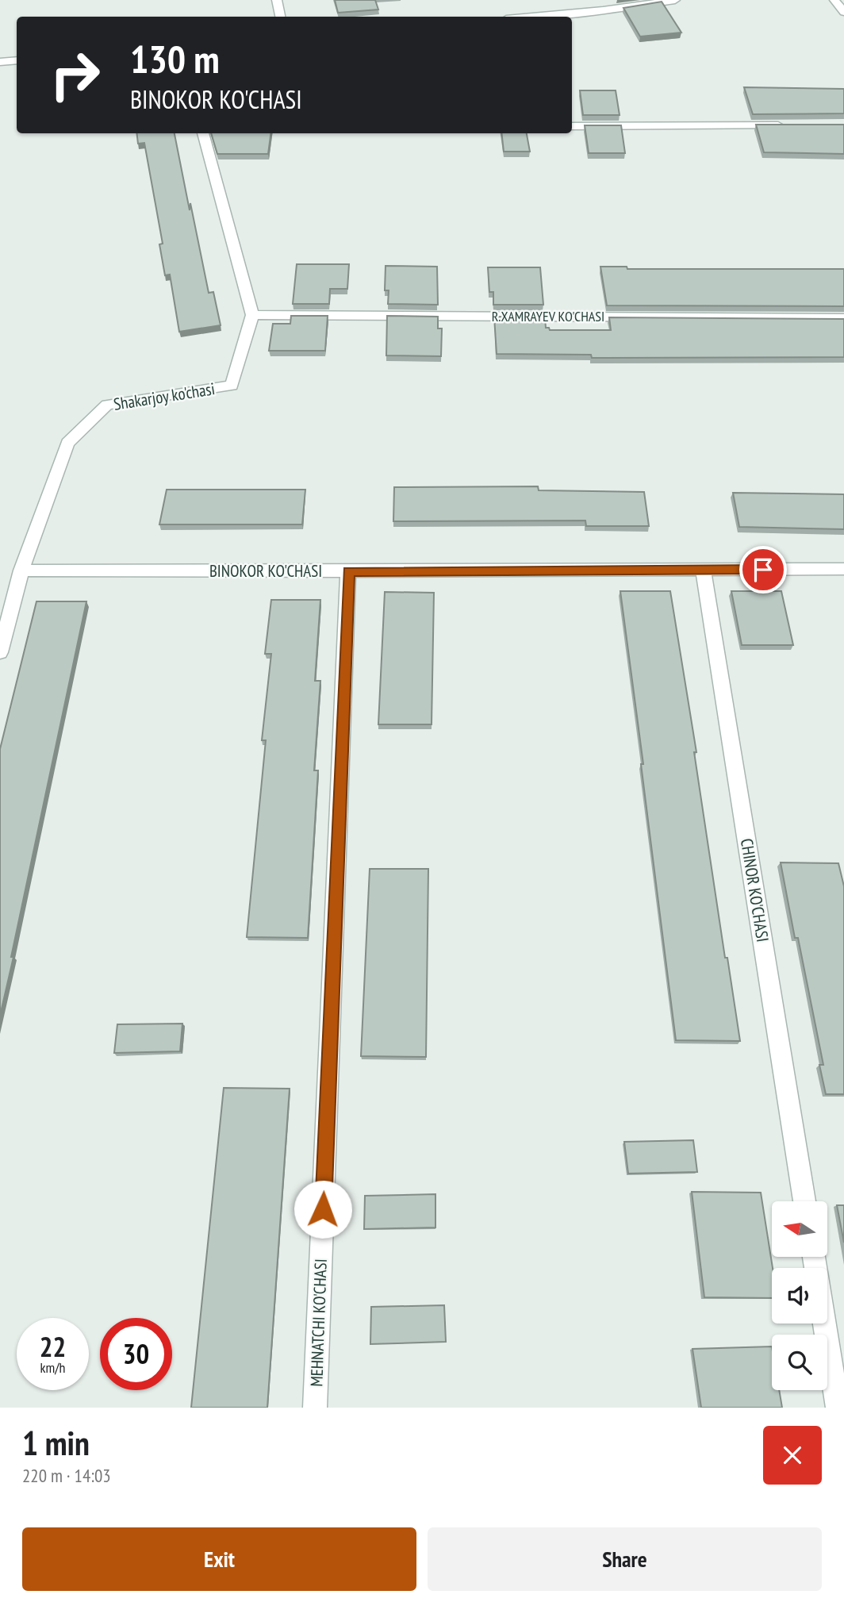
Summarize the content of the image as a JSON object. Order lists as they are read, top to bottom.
{
  "streets": {
    "street": [
      "R.XAMRAYEV KO'CHASI",
      "Shakarjoy ko'chasi",
      "BINOKOR KO'CHASI",
      "CHINOR KO'CHASI",
      "MEHNATCHI KO'CHASI"
    ]
  },
  "crossings": [
    ["R.XAMRAYEV KO'CHASI", "Shakarjoy ko'chasi"],
    ["Shakarjoy ko'chasi", "BINOKOR KO'CHASI"],
    ["BINOKOR KO'CHASI", "CHINOR KO'CHASI"],
    ["BINOKOR KO'CHASI", "MEHNATCHI KO'CHASI"]
  ],
  "north": "left",
  "page": {
    "turn": ["130 m", "BINOKOR KO'CHASI"],
    "speed": "22 km/h",
    "limit": "30",
    "heading": ["1 min", "220 m · 14:03"],
    "buttons": ["Exit", "Share"]
  }
}
